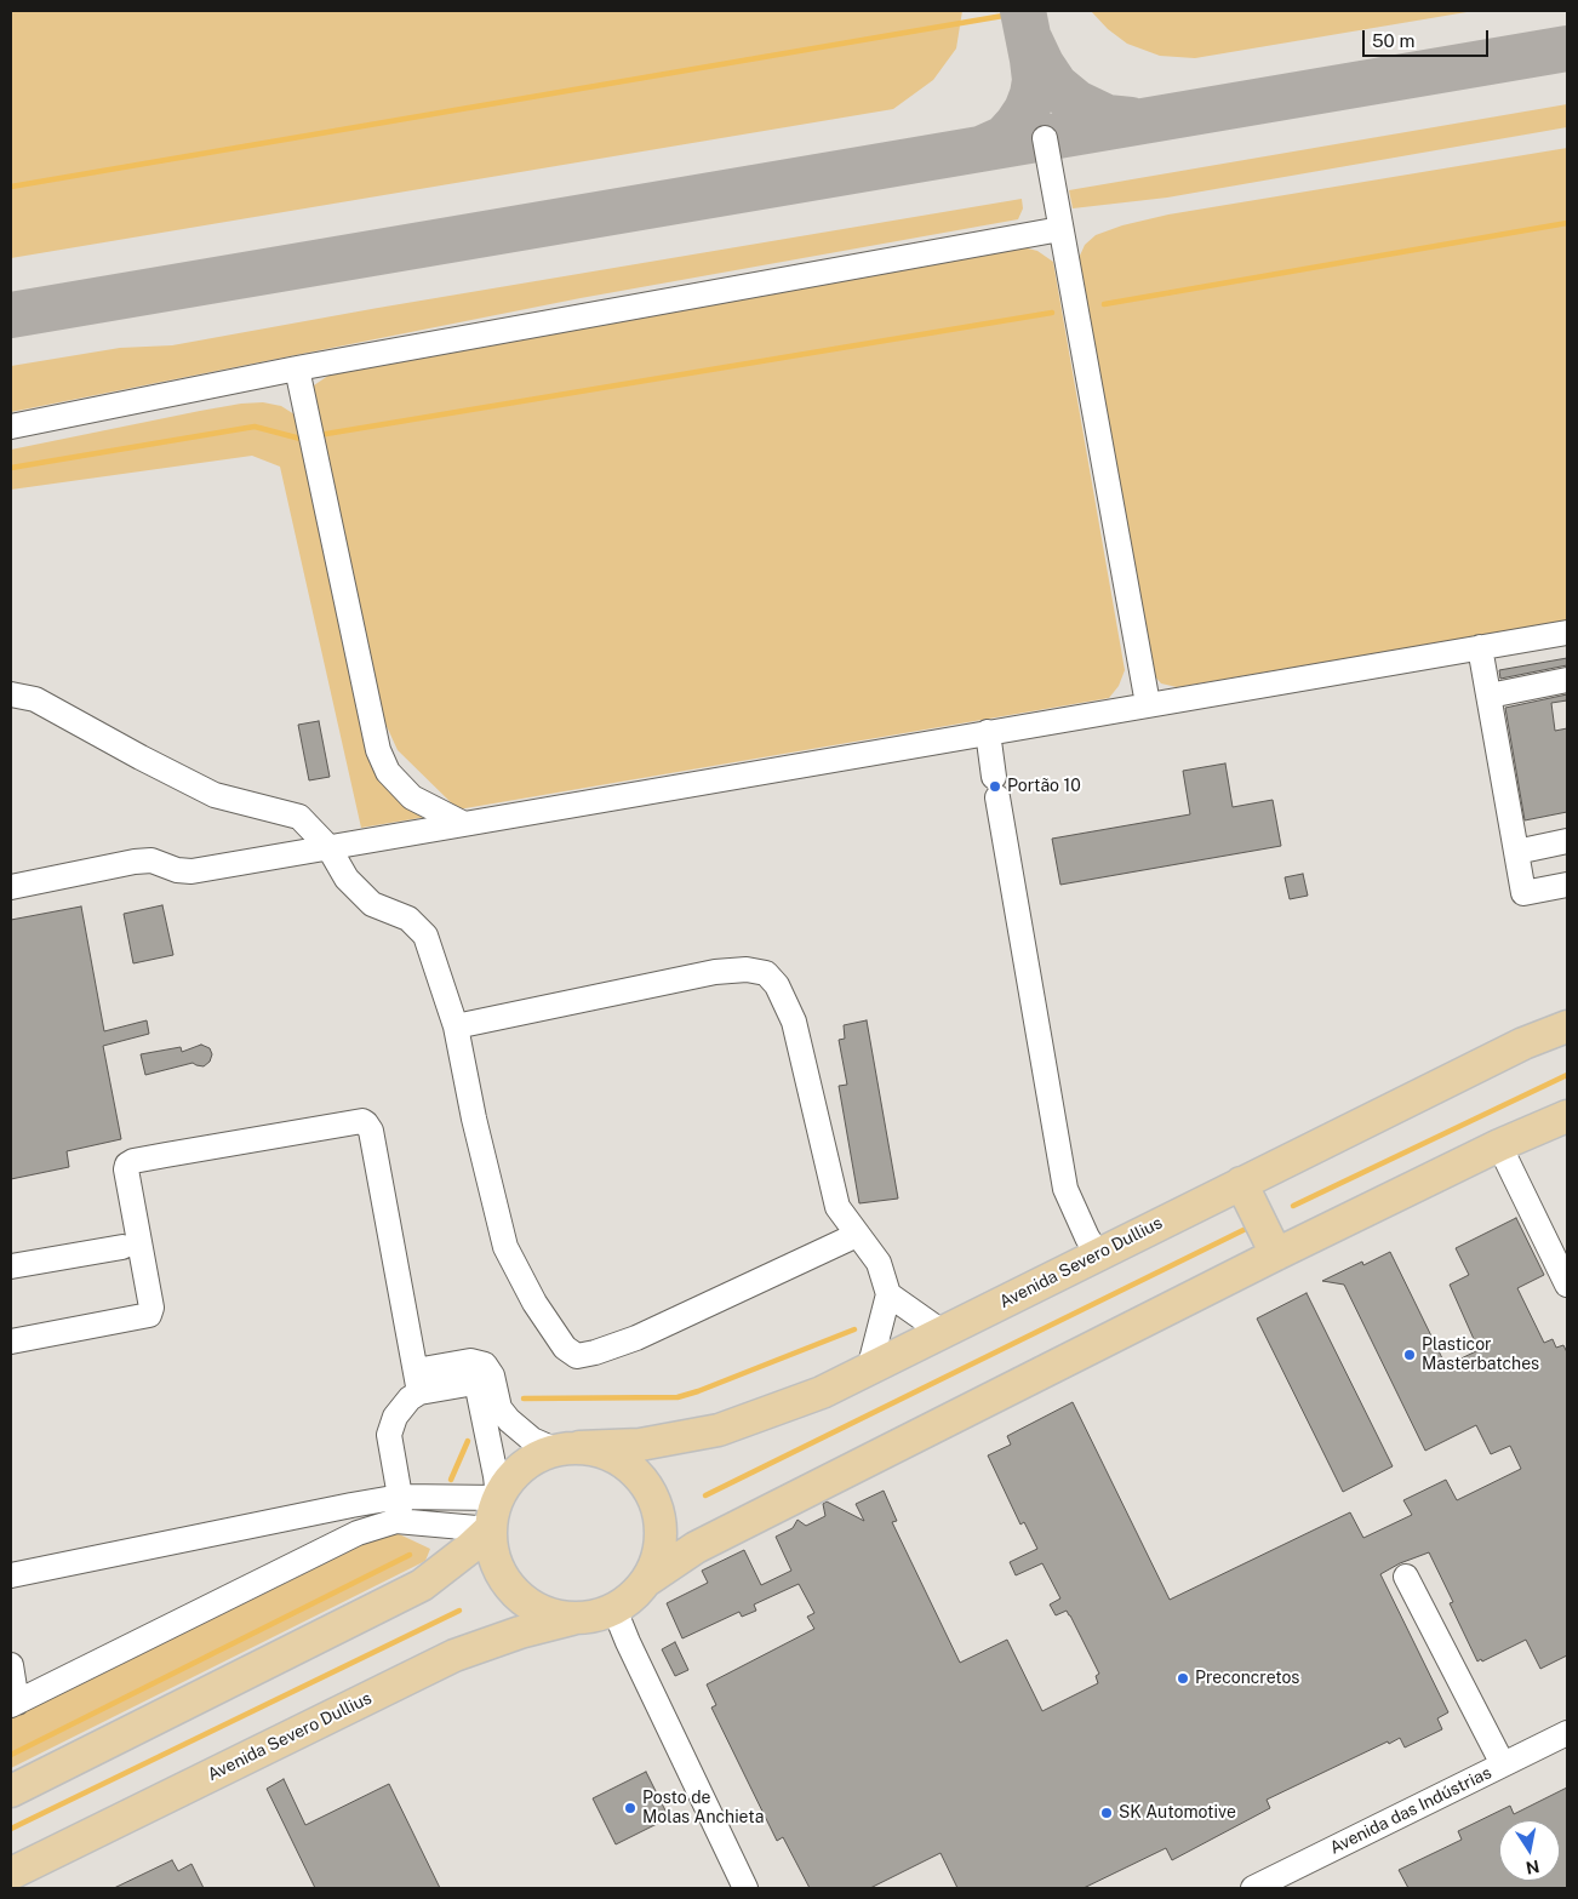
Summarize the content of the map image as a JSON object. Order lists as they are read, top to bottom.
{
  "streets": {
    "main road": ["Avenida Severo Dullius"],
    "street": ["Avenida das Indústrias"]
  },
  "places": [
    "Portão 10",
    "Plasticor Masterbatches",
    "Preconcretos",
    "Posto de Molas Anchieta",
    "SK Automotive"
  ],
  "scale_bar": "50 m",
  "north": "bottom"
}
